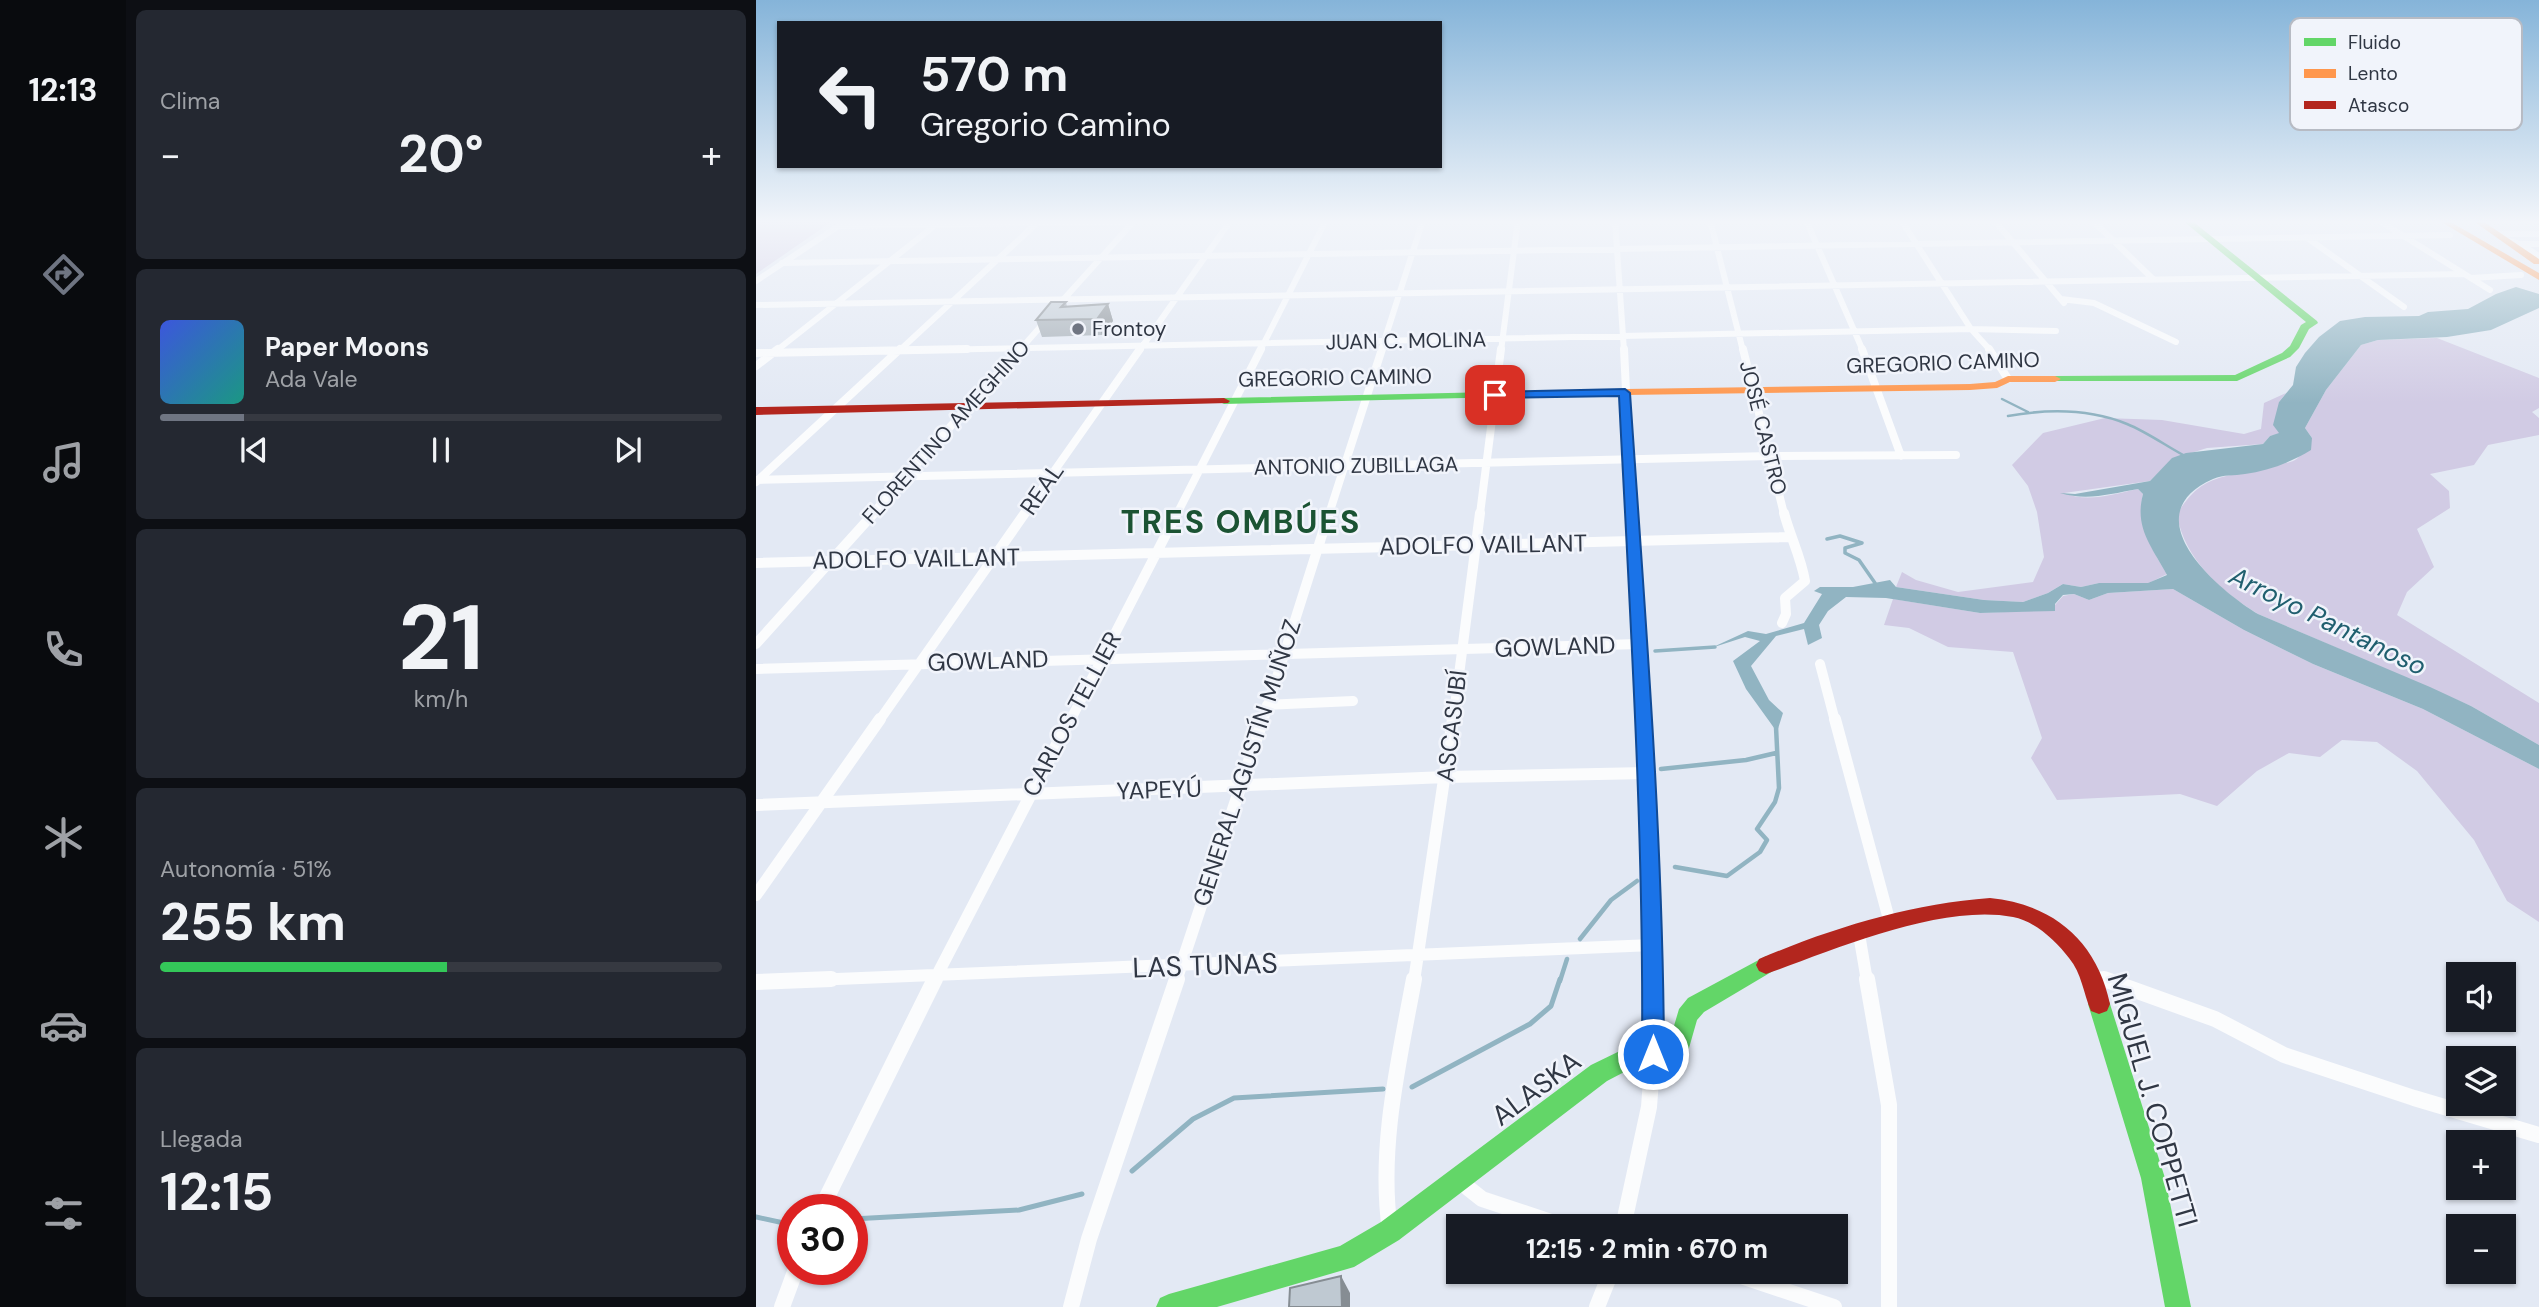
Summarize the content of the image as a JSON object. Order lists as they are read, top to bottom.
{
  "streets": {
    "main road": ["GREGORIO CAMINO", "ALASKA", "MIGUEL J. COPPETTI"],
    "street": [
      "JUAN C. MOLINA",
      "JOSÉ CASTRO",
      "FLORENTINO AMEGHINO",
      "ANTONIO ZUBILLAGA",
      "REAL",
      "ADOLFO VAILLANT",
      "GOWLAND",
      "CARLOS TELLIER",
      "ASCASUBÍ",
      "GENERAL AGUSTÍN MUÑOZ",
      "YAPEYÚ",
      "LAS TUNAS"
    ]
  },
  "crossings": [
    ["JUAN C. MOLINA", "JOSÉ CASTRO"],
    ["JUAN C. MOLINA", "FLORENTINO AMEGHINO"],
    ["JUAN C. MOLINA", "REAL"],
    ["JUAN C. MOLINA", "CARLOS TELLIER"],
    ["JUAN C. MOLINA", "ASCASUBÍ"],
    ["JUAN C. MOLINA", "GENERAL AGUSTÍN MUÑOZ"],
    ["GREGORIO CAMINO", "JOSÉ CASTRO"],
    ["GREGORIO CAMINO", "FLORENTINO AMEGHINO"],
    ["GREGORIO CAMINO", "REAL"],
    ["GREGORIO CAMINO", "CARLOS TELLIER"],
    ["GREGORIO CAMINO", "ASCASUBÍ"],
    ["GREGORIO CAMINO", "GENERAL AGUSTÍN MUÑOZ"],
    ["JOSÉ CASTRO", "ANTONIO ZUBILLAGA"],
    ["JOSÉ CASTRO", "ADOLFO VAILLANT"],
    ["FLORENTINO AMEGHINO", "ANTONIO ZUBILLAGA"],
    ["FLORENTINO AMEGHINO", "ADOLFO VAILLANT"],
    ["ANTONIO ZUBILLAGA", "REAL"],
    ["ANTONIO ZUBILLAGA", "CARLOS TELLIER"],
    ["ANTONIO ZUBILLAGA", "ASCASUBÍ"],
    ["ANTONIO ZUBILLAGA", "GENERAL AGUSTÍN MUÑOZ"],
    ["REAL", "ADOLFO VAILLANT"],
    ["REAL", "GOWLAND"],
    ["REAL", "YAPEYÚ"],
    ["ADOLFO VAILLANT", "CARLOS TELLIER"],
    ["ADOLFO VAILLANT", "ASCASUBÍ"],
    ["ADOLFO VAILLANT", "GENERAL AGUSTÍN MUÑOZ"],
    ["GOWLAND", "CARLOS TELLIER"],
    ["GOWLAND", "ASCASUBÍ"],
    ["GOWLAND", "GENERAL AGUSTÍN MUÑOZ"],
    ["CARLOS TELLIER", "YAPEYÚ"],
    ["CARLOS TELLIER", "LAS TUNAS"],
    ["ASCASUBÍ", "YAPEYÚ"],
    ["ASCASUBÍ", "LAS TUNAS"],
    ["ASCASUBÍ", "ALASKA"],
    ["GENERAL AGUSTÍN MUÑOZ", "YAPEYÚ"],
    ["GENERAL AGUSTÍN MUÑOZ", "LAS TUNAS"],
    ["ALASKA", "MIGUEL J. COPPETTI"]
  ],
  "districts": ["TRES OMBÚES"],
  "water": ["Arroyo Pantanoso"],
  "places": ["Frontoy"],
  "legend": ["Fluido", "Lento", "Atasco"],
  "page": {
    "tabs": "12:13",
    "tile": [
      "Clima",
      ["21", "km/h"],
      ["Autonomía · 51%", "255 km"],
      ["Llegada", "12:15"]
    ],
    "turn": ["570 m", "Gregorio Camino"],
    "heat": ["−", "20°", "+"],
    "song": ["Paper Moons", "Ada Vale"],
    "map_buttons": ["+", "−"],
    "limit": "30",
    "trip": "12:15 · 2 min · 670 m"
  }
}
